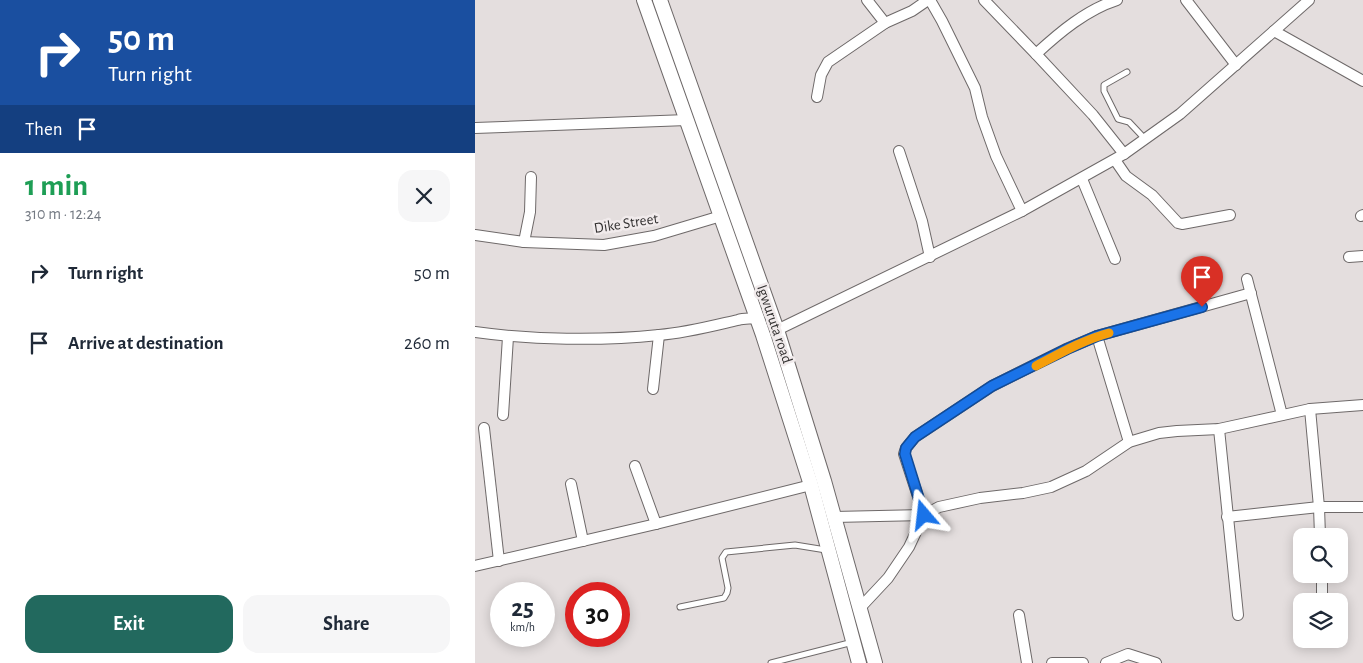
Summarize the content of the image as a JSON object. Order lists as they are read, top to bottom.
{
  "streets": {
    "main road": ["Igwuruta road"],
    "street": ["Dike Street"]
  },
  "crossings": [
    ["Dike Street", "Igwuruta road"]
  ],
  "page": {
    "turn": ["50 m", "Turn right"],
    "then": "Then",
    "heading": ["1 min", "310 m · 12:24"],
    "list": [
      {
        "name": "Turn right",
        "value": "50 m"
      },
      {
        "name": "Arrive at destination",
        "value": "260 m"
      }
    ],
    "speed": "25 km/h",
    "limit": "30",
    "buttons": ["Exit", "Share"]
  }
}
